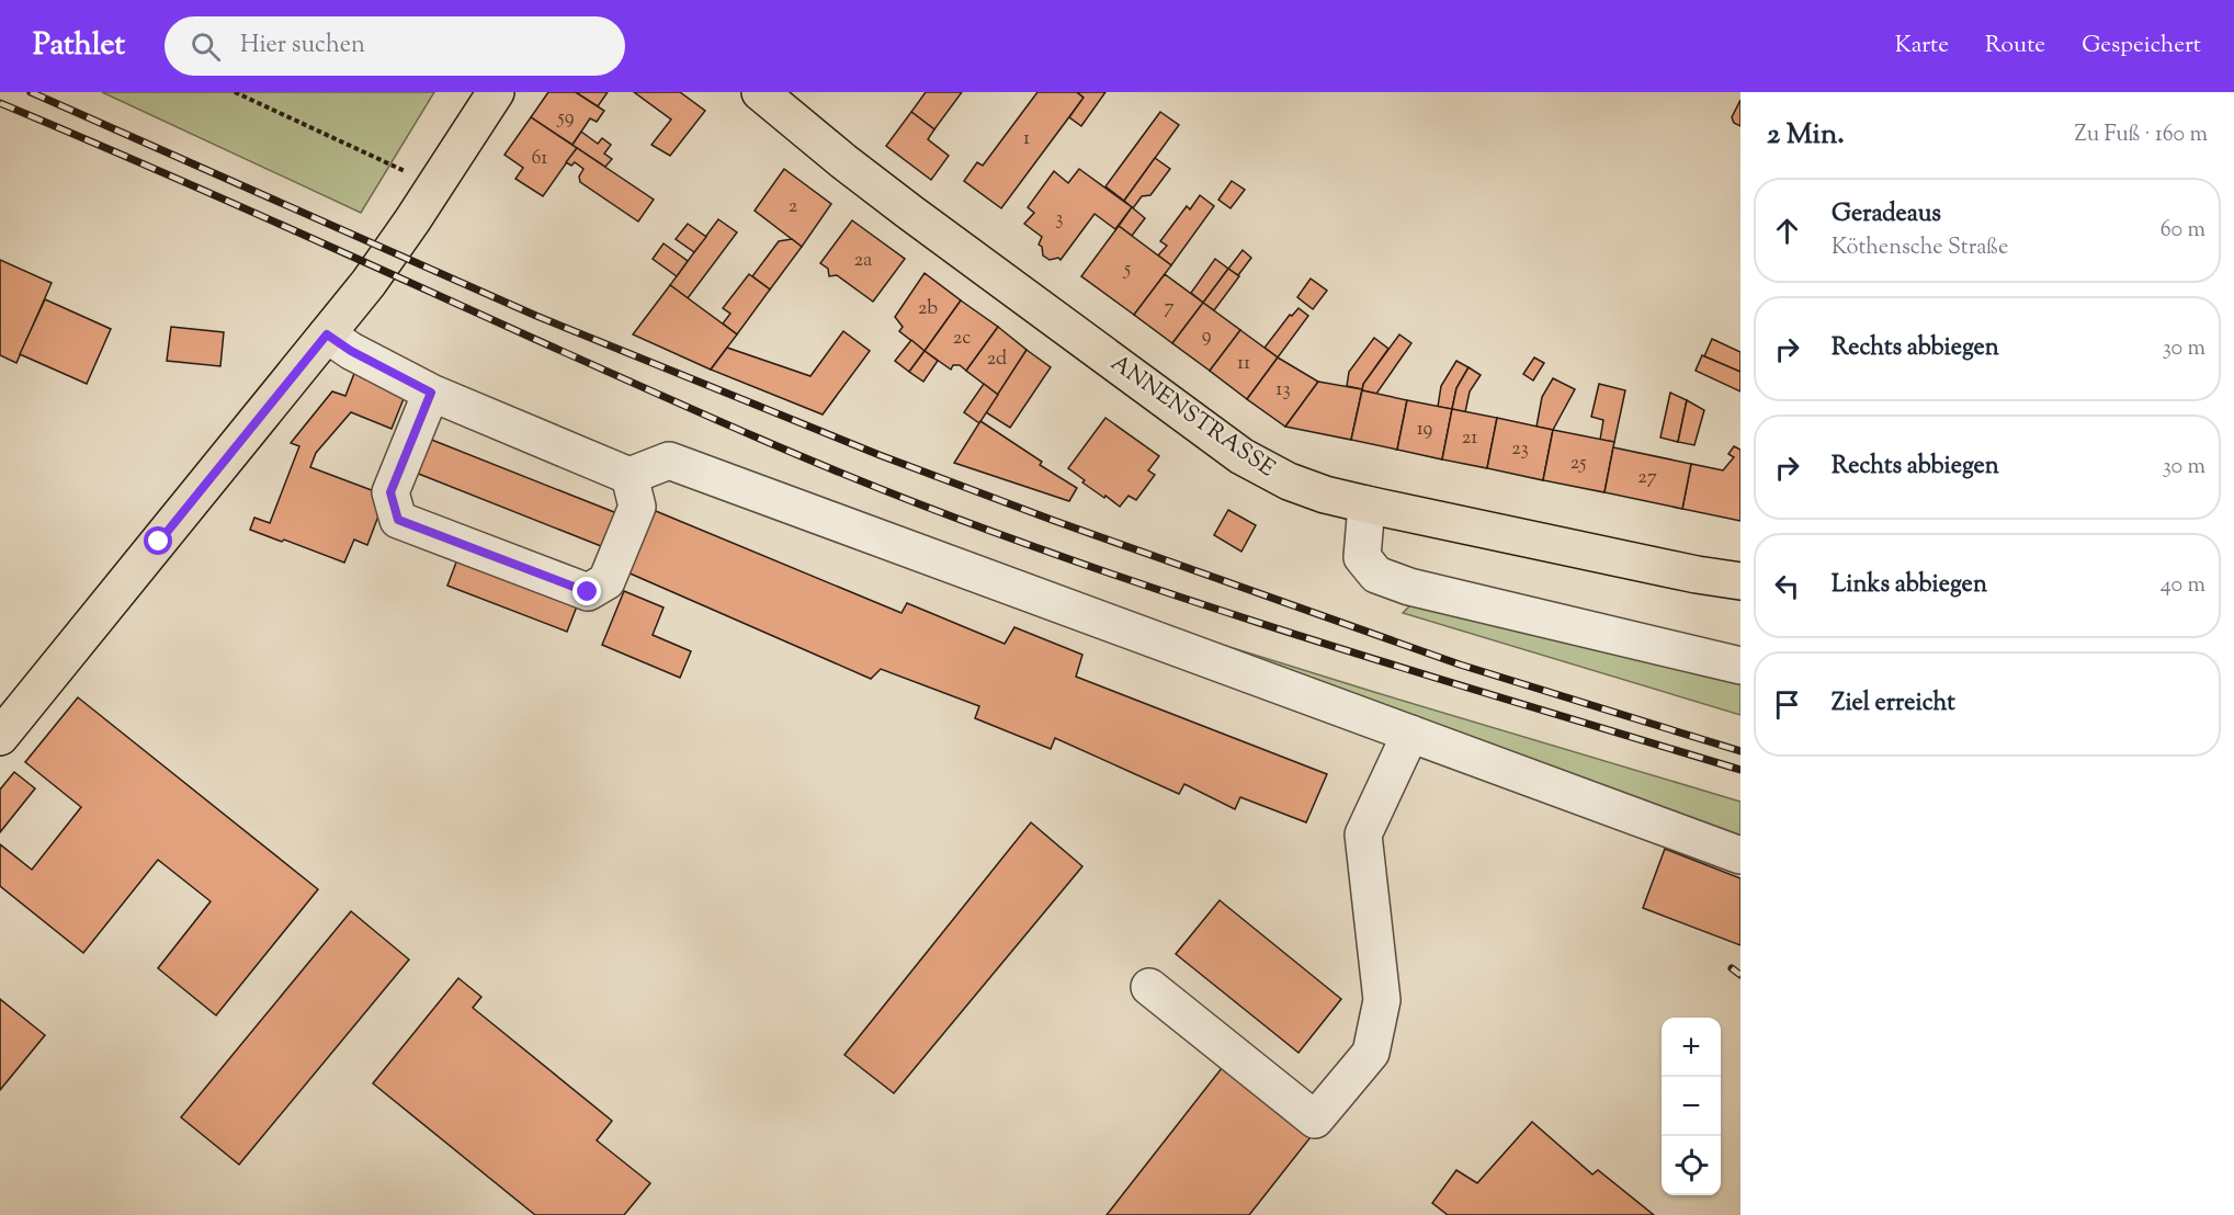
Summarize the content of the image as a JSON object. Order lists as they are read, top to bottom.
{
  "streets": {
    "main road": ["ANNENSTRASSE"]
  },
  "house_numbers": [
    "59",
    "1",
    "61",
    "2",
    "3",
    "2a",
    "5",
    "7",
    "2b",
    "9",
    "2c",
    "2d",
    "11",
    "13",
    "19",
    "21",
    "23",
    "25",
    "27"
  ],
  "page": {
    "header": "Pathlet",
    "search": "Hier suchen",
    "nav": ["Karte", "Route", "Gespeichert"],
    "heading": ["2 Min.", "Zu Fuß · 160 m"],
    "list": [
      ["Geradeaus", "Köthensche Straße", "60 m"],
      ["Rechts abbiegen", "30 m"],
      ["Rechts abbiegen", "30 m"],
      ["Links abbiegen", "40 m"],
      "Ziel erreicht"
    ],
    "map_buttons": ["+", "−"]
  }
}
